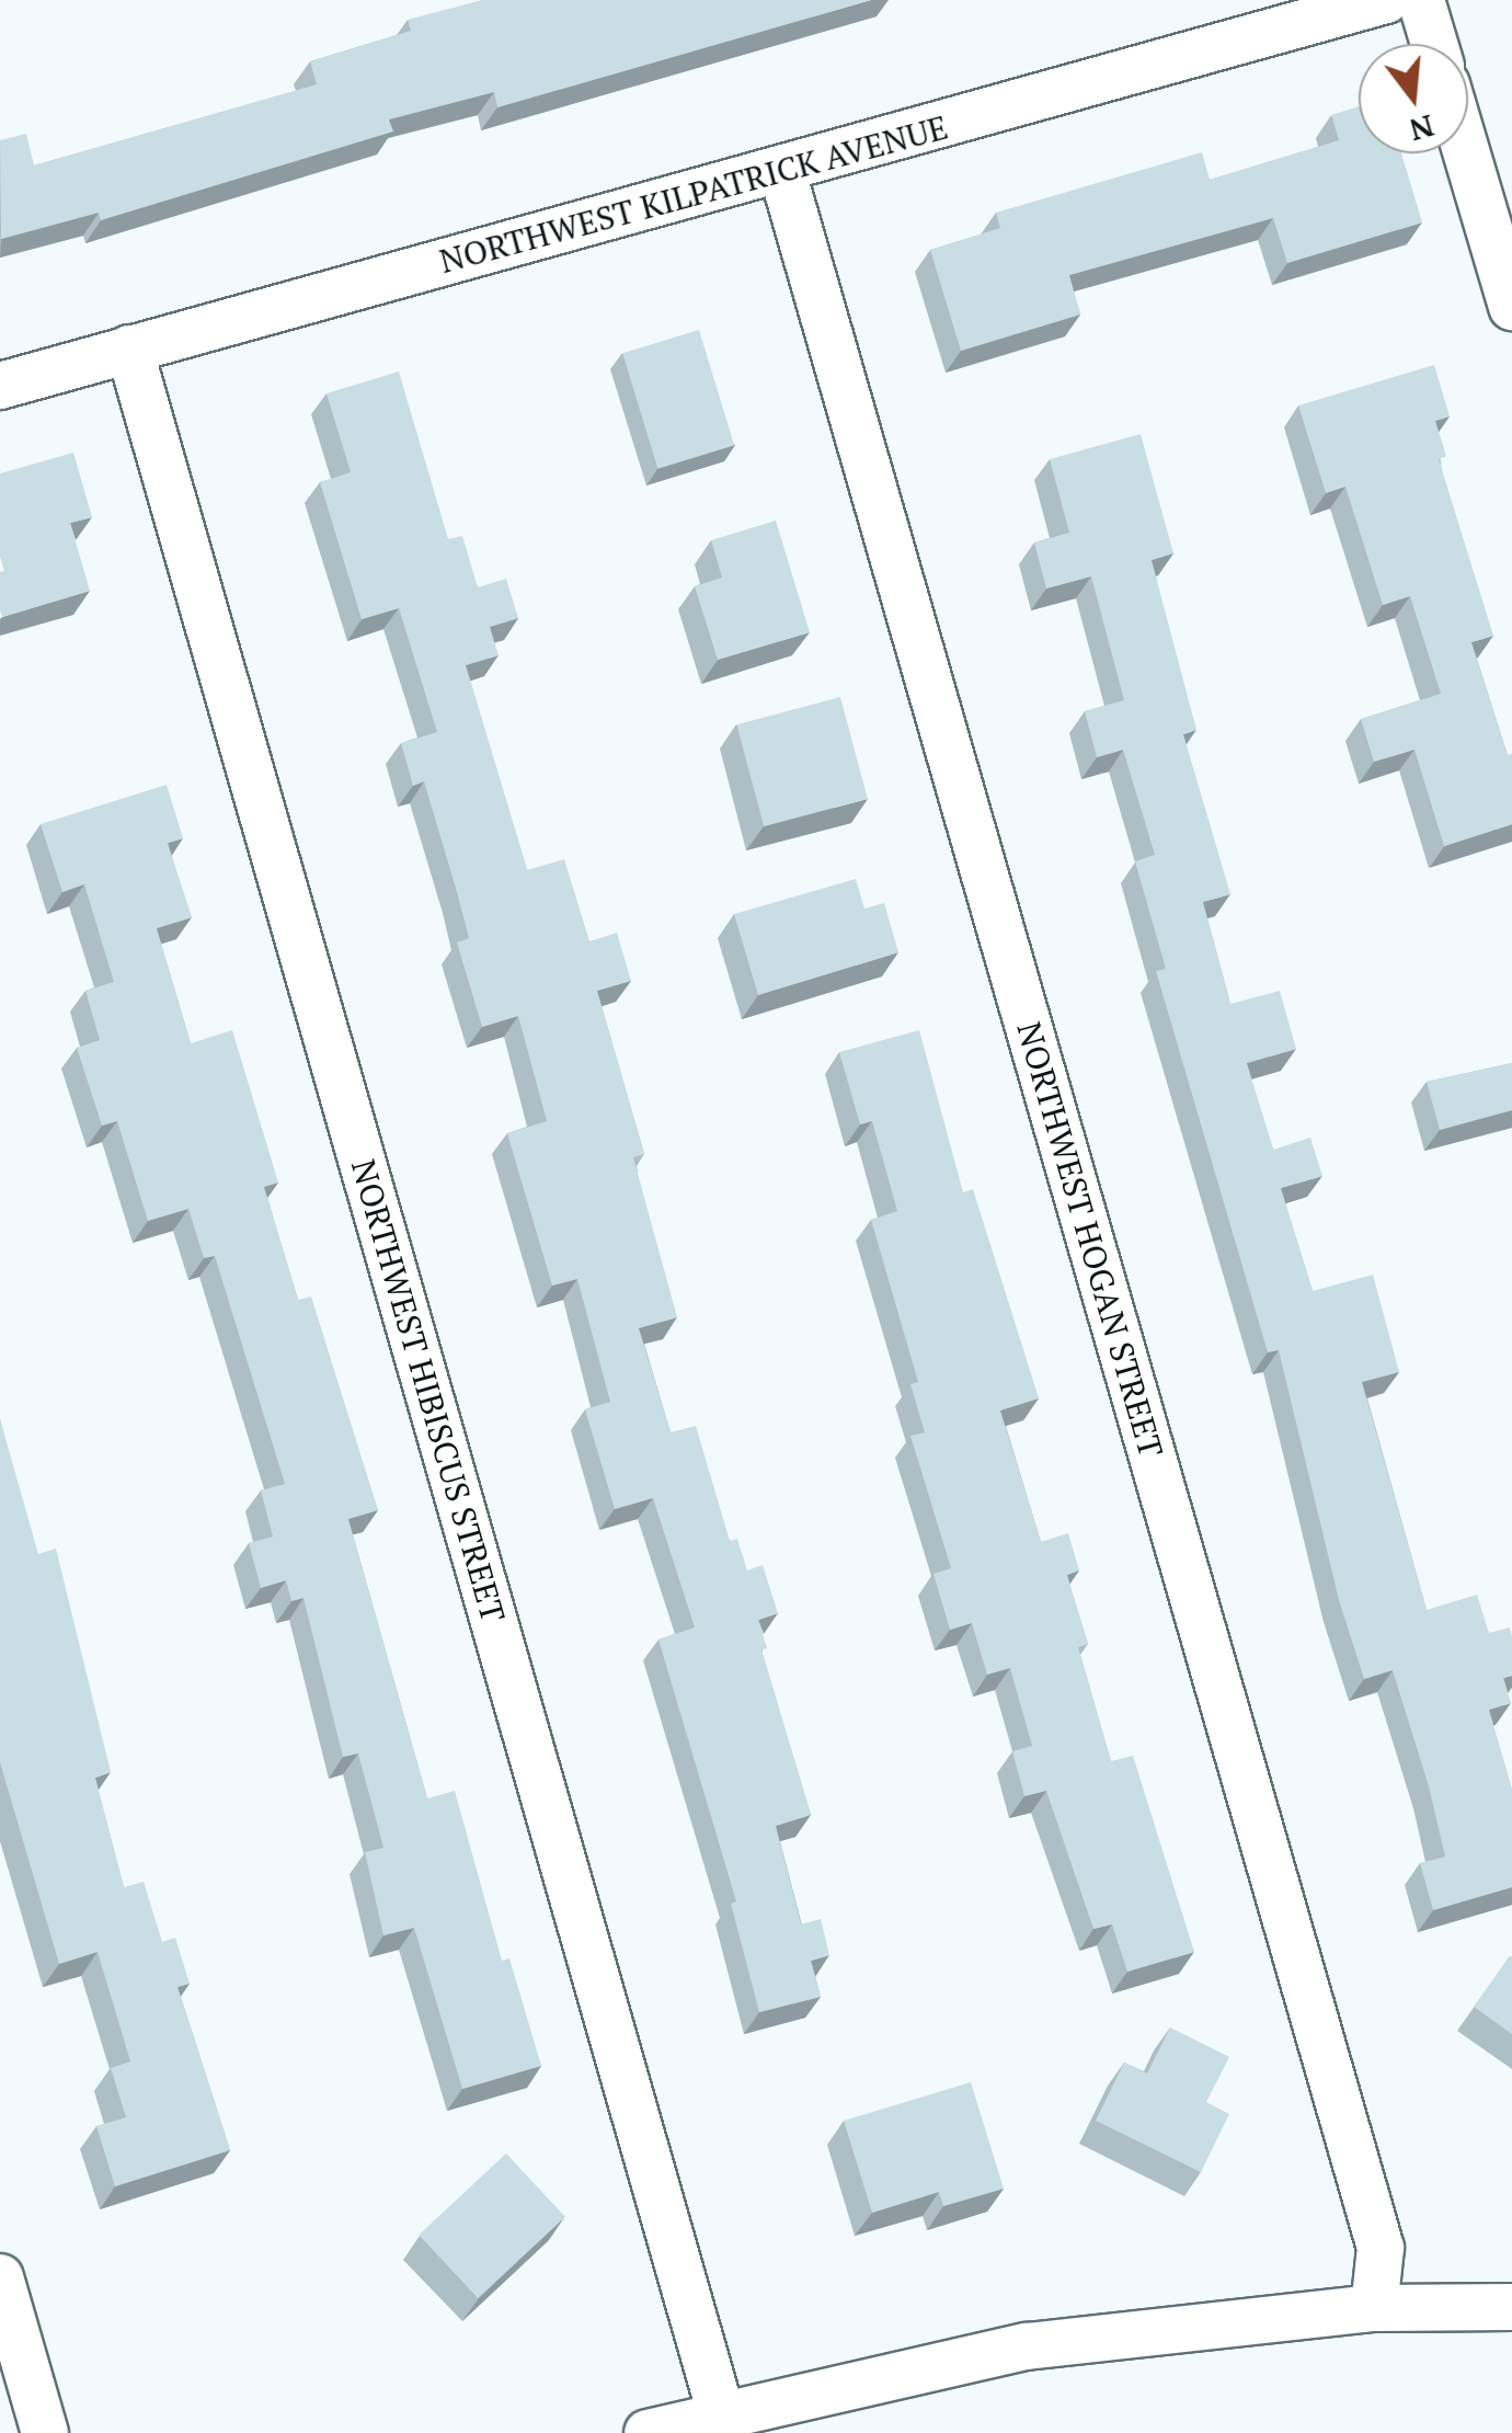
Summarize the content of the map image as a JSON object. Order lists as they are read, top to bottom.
{
  "streets": {
    "street": ["NORTHWEST KILPATRICK AVENUE", "NORTHWEST HOGAN STREET", "NORTHWEST HIBISCUS STREET"]
  },
  "crossings": [
    ["NORTHWEST KILPATRICK AVENUE", "NORTHWEST HOGAN STREET"],
    ["NORTHWEST KILPATRICK AVENUE", "NORTHWEST HIBISCUS STREET"]
  ],
  "north": "bottom"
}
